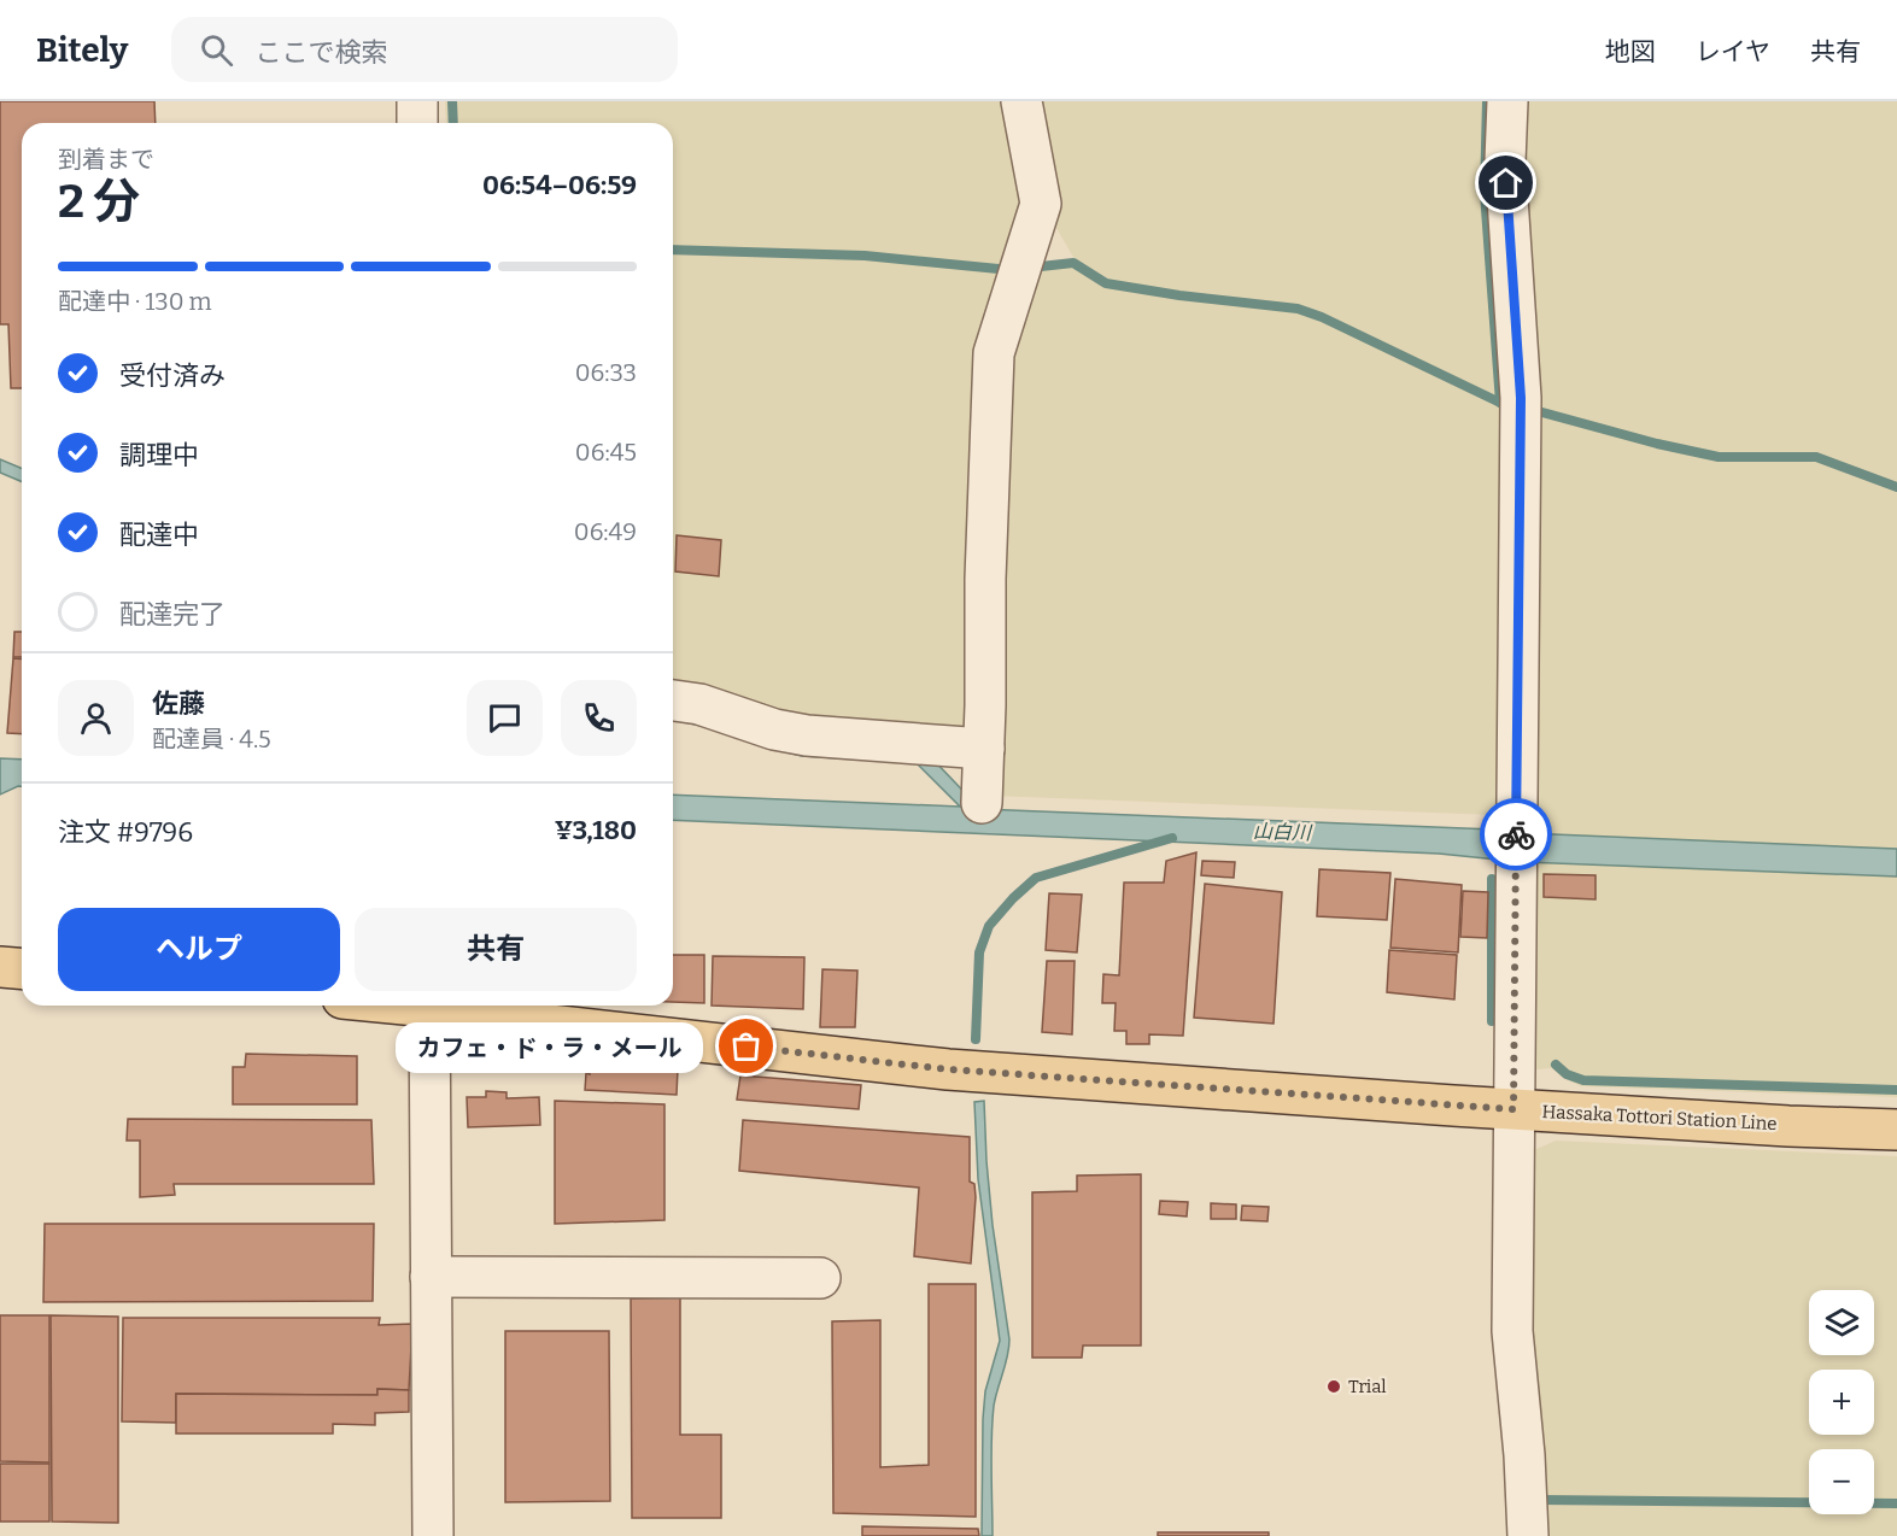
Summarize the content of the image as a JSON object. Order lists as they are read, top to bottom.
{
  "streets": {
    "main road": ["Hassaka Tottori Station Line"]
  },
  "water": ["山白川"],
  "places": ["カフェ・ド・ラ・メール", "Trial"],
  "page": {
    "header": "Bitely",
    "search": "ここで検索",
    "nav": ["地図", "レイヤ", "共有"],
    "heading": ["2 分", "到着まで", "06:54–06:59"],
    "panel": [
      "佐藤",
      "配達員 · 4.5",
      "注文 #9796",
      "¥3,180"
    ],
    "bar": "配達中 · 130 m",
    "list": [
      ["受付済み", "06:33"],
      ["調理中", "06:45"],
      ["配達中", "06:49"],
      "配達完了"
    ],
    "buttons": ["ヘルプ", "共有"],
    "bubble": "カフェ・ド・ラ・メール",
    "map_buttons": ["+", "−"]
  }
}
